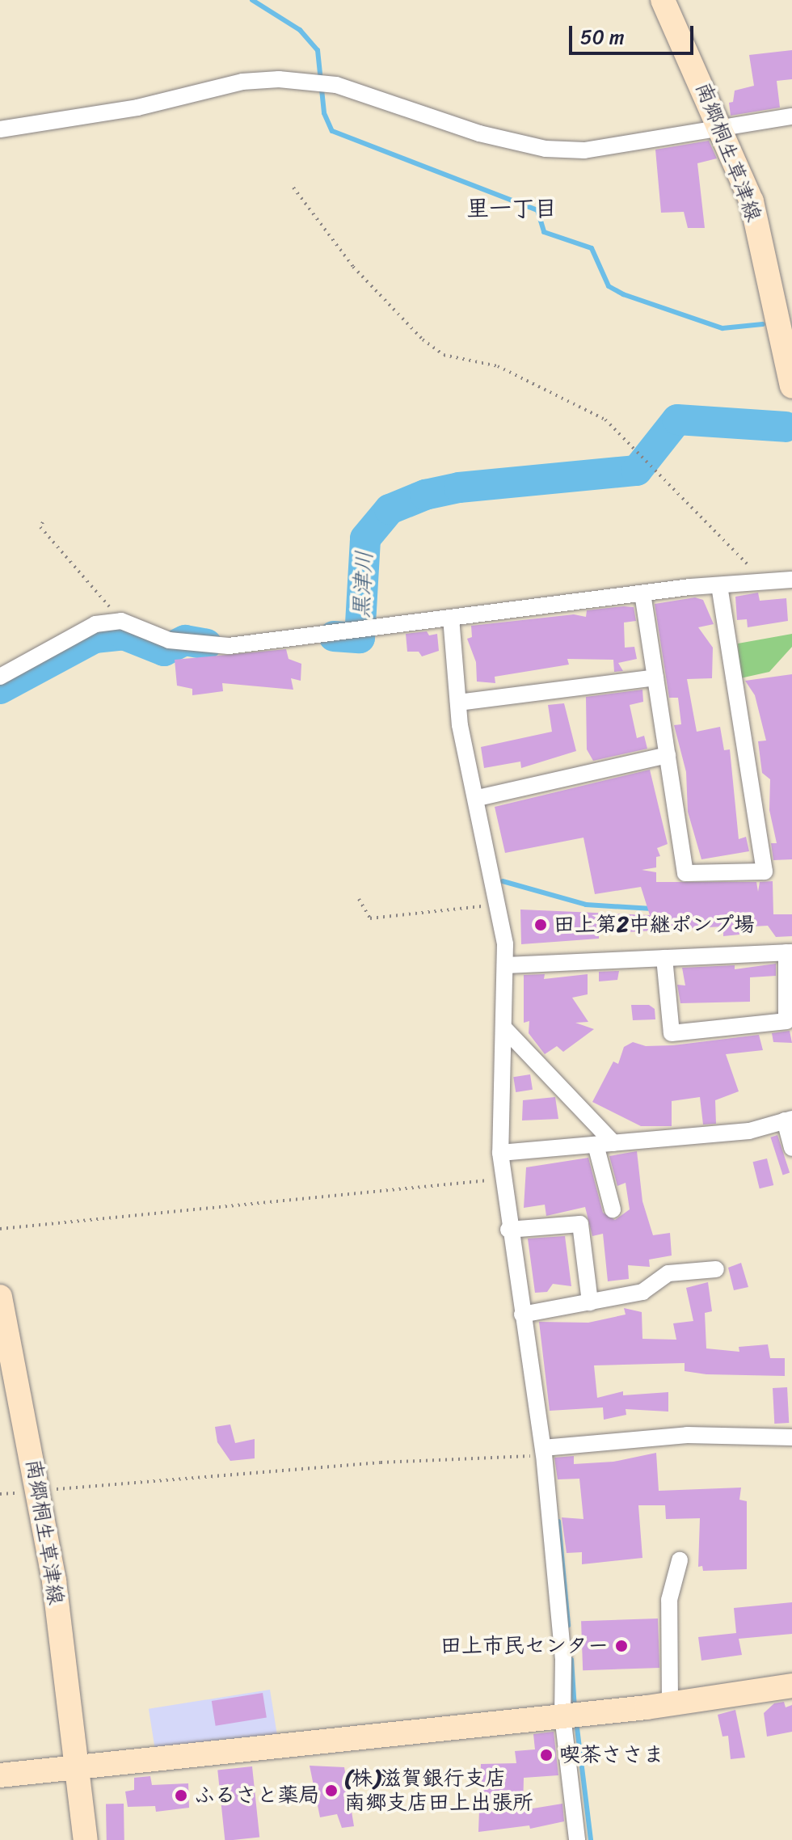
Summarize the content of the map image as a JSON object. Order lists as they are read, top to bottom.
{
  "streets": {
    "main road": ["南郷桐生草津線"]
  },
  "districts": ["里一丁目"],
  "water": ["黒津川"],
  "places": [
    "田上第2中継ポンプ場",
    "田上市民センター",
    "喫茶ささま",
    "(株)滋賀銀行支店 南郷支店田上出張所",
    "ふるさと薬局"
  ],
  "scale_bar": "50 m"
}
